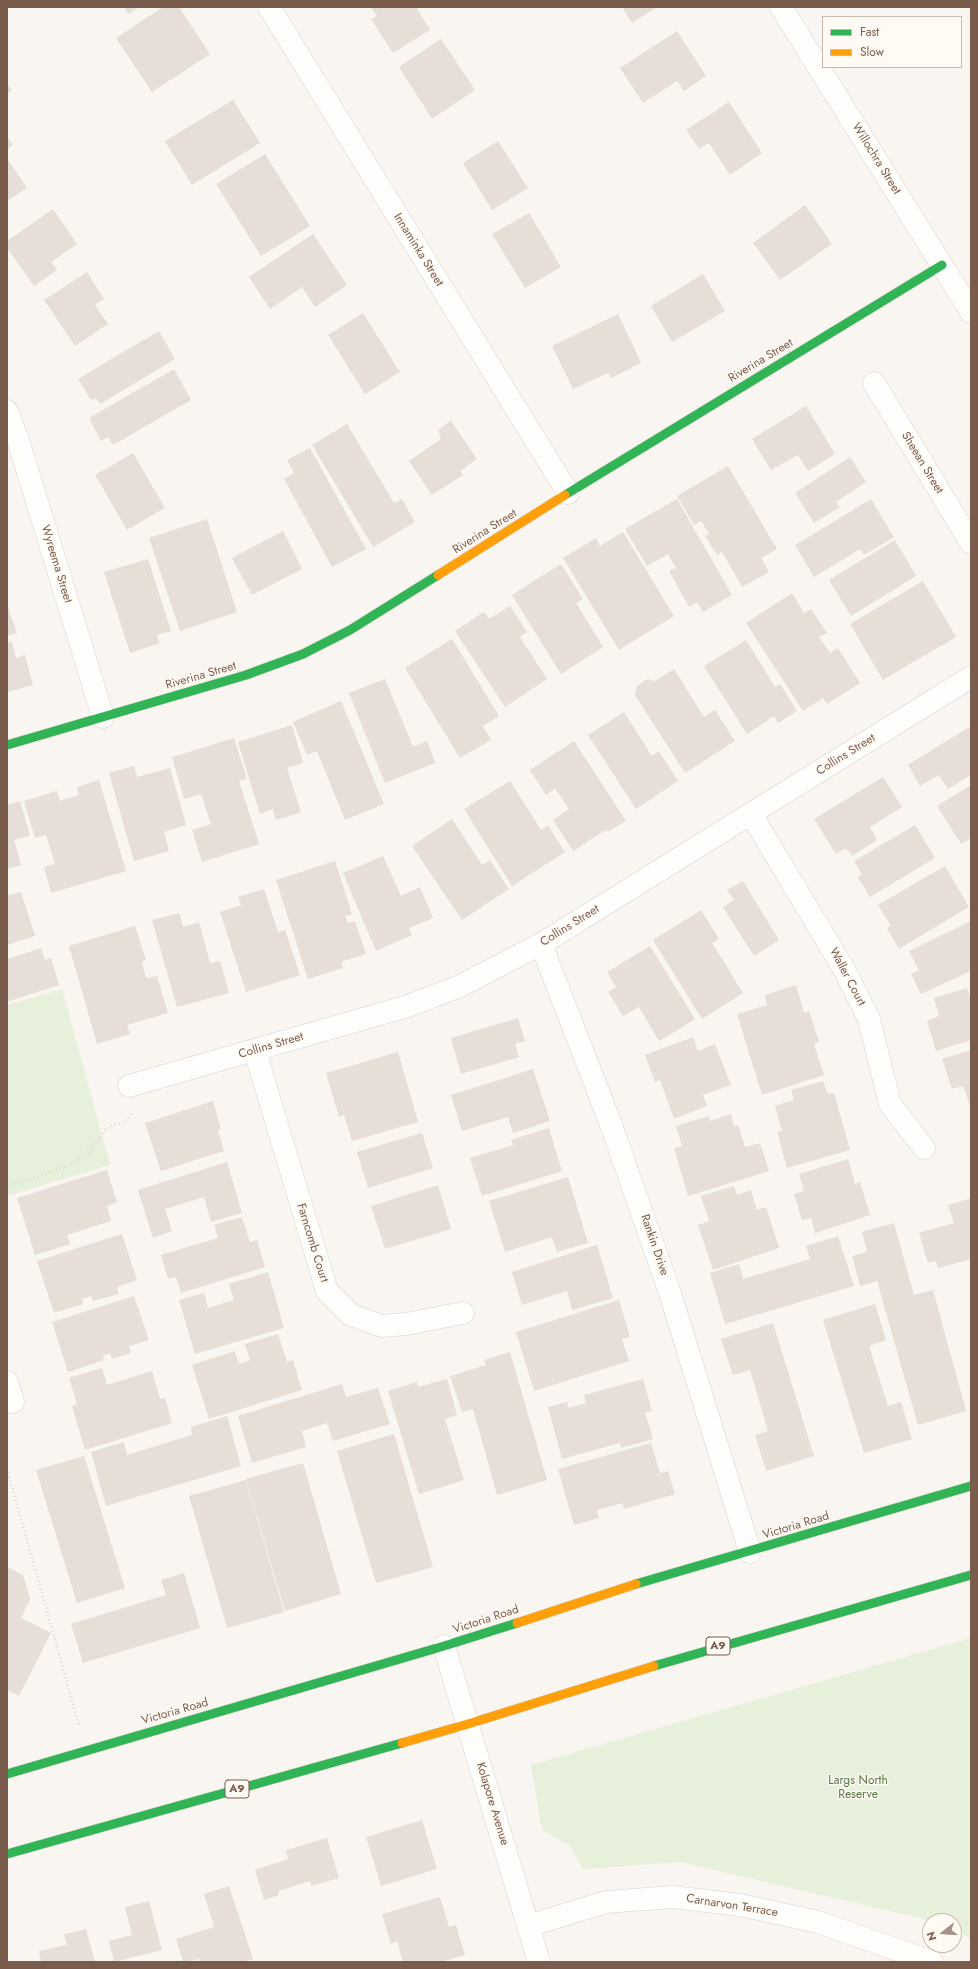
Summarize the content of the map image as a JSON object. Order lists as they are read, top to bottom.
{
  "streets": {
    "main road": ["Riverina Street", "Victoria Road", "A9"],
    "street": [
      "Willochra Street",
      "Innaminka Street",
      "Sheean Street",
      "Wyreema Street",
      "Collins Street",
      "Waller Court",
      "Farncomb Court",
      "Rankin Drive",
      "Kolapore Avenue",
      "Carnarvon Terrace"
    ]
  },
  "crossings": [
    ["Willochra Street", "Riverina Street"],
    ["Innaminka Street", "Riverina Street"],
    ["Riverina Street", "Wyreema Street"],
    ["Collins Street", "Waller Court"],
    ["Collins Street", "Farncomb Court"],
    ["Collins Street", "Rankin Drive"],
    ["Rankin Drive", "Victoria Road"],
    ["Victoria Road", "Kolapore Avenue"],
    ["A9", "Kolapore Avenue"],
    ["Kolapore Avenue", "Carnarvon Terrace"]
  ],
  "parks": ["Largs North Reserve"],
  "legend": ["Fast", "Slow"],
  "north": "left"
}
